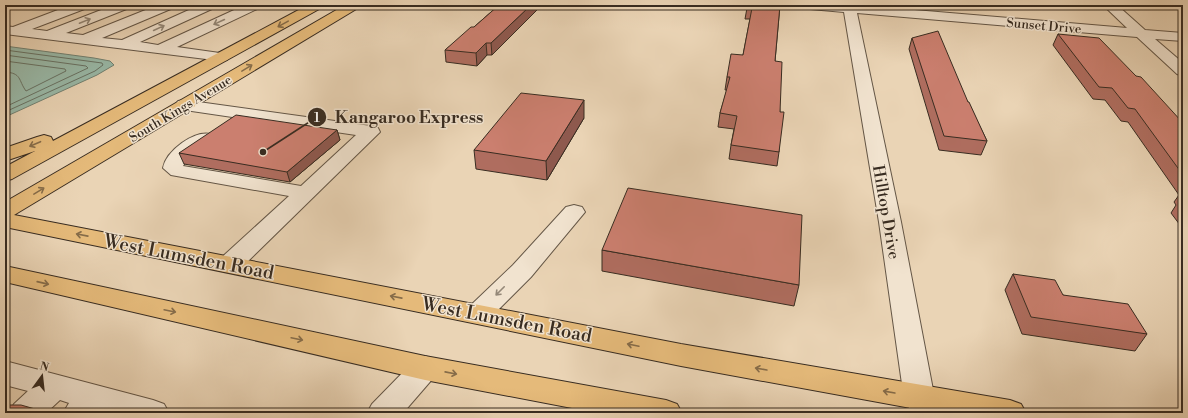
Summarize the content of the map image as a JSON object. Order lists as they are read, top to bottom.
{
  "streets": {
    "main road": ["South Kings Avenue", "West Lumsden Road"],
    "street": ["Sunset Drive", "Hilltop Drive"]
  },
  "crossings": [
    ["Sunset Drive", "Hilltop Drive"],
    ["Hilltop Drive", "West Lumsden Road"]
  ],
  "places": ["Kangaroo Express"],
  "north": "top"
}
